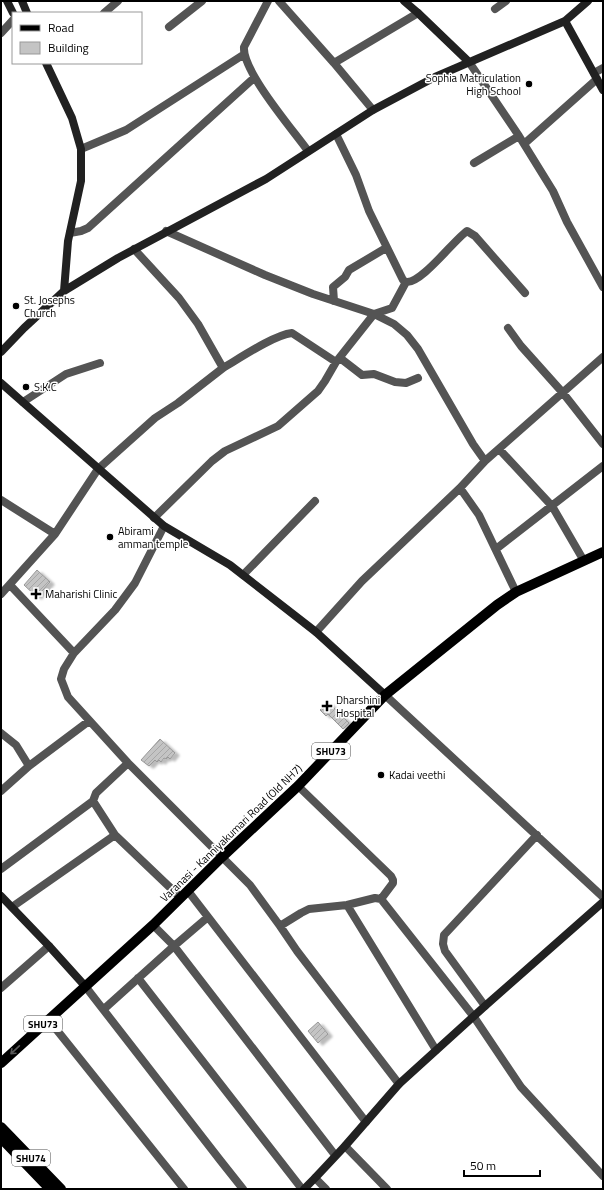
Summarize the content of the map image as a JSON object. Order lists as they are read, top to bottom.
{
  "streets": {
    "main road": ["SHU73", "Varanasi - Kanniyakumari Road (Old NH7)", "SHU74"]
  },
  "places": {
    "other": [
      "Sophia Matriculation High School",
      "St. Josephs Church",
      "S.K.C",
      "Abirami amman temple",
      "Kadai veethi"
    ],
    "health": ["Maharishi Clinic", "Dharshini Hospital"]
  },
  "legend": ["Road", "Building"],
  "scale_bar": "50 m"
}
